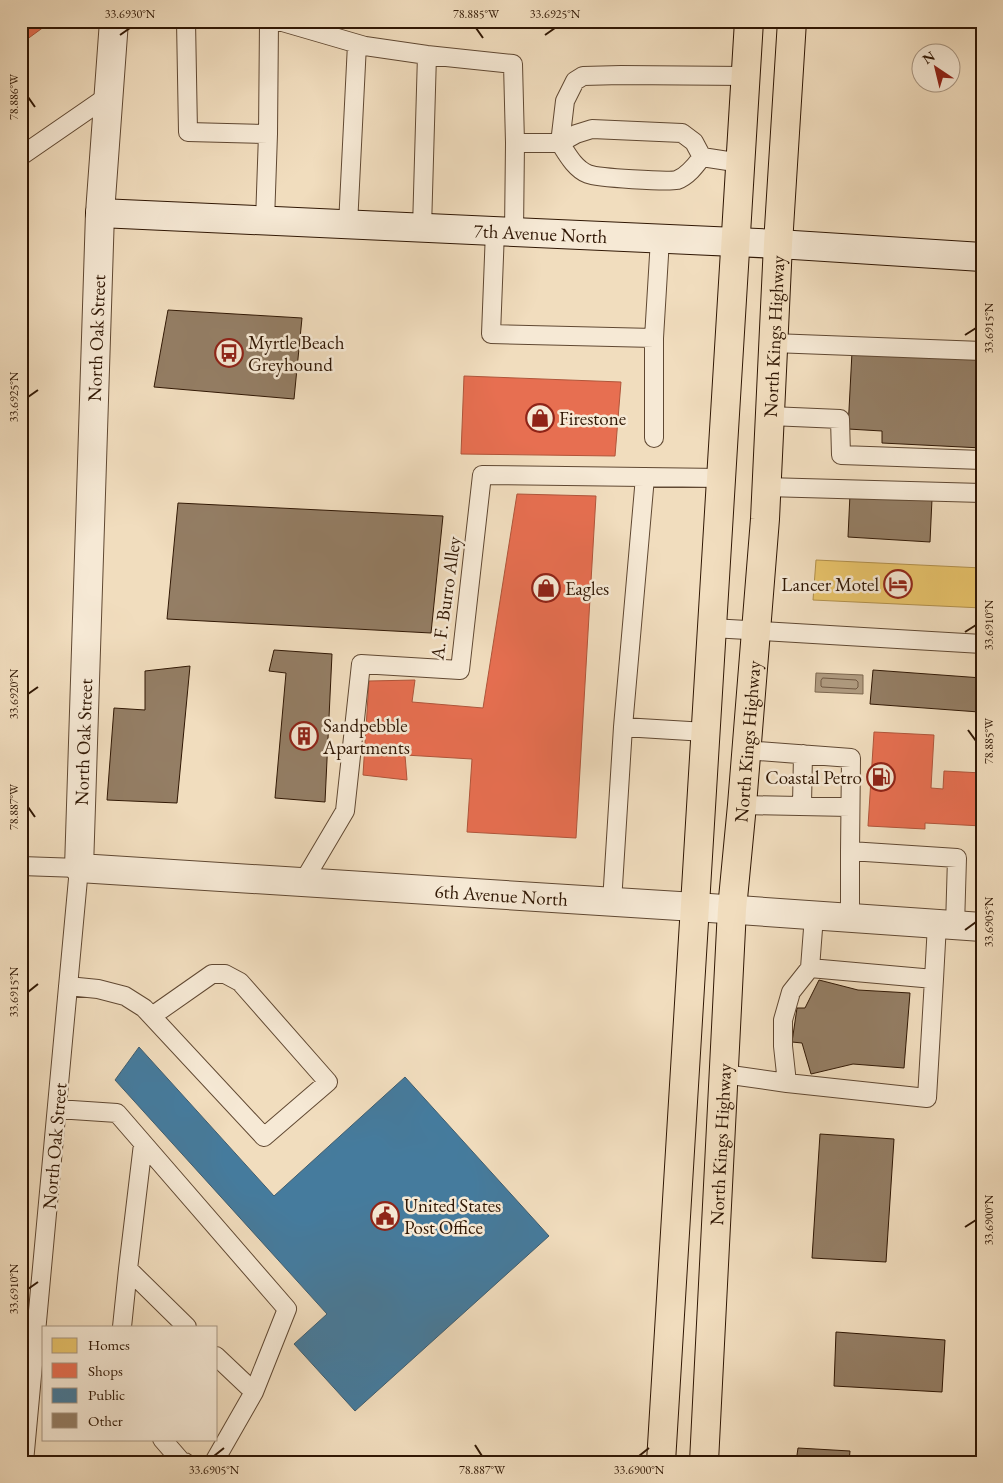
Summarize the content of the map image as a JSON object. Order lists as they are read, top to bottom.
{
  "streets": {
    "main road": ["North Kings Highway"],
    "street": ["7th Avenue North", "North Oak Street", "6th Avenue North"],
    "lane": ["A. F. Burro Alley"]
  },
  "crossings": [
    ["7th Avenue North", "North Kings Highway"],
    ["7th Avenue North", "North Oak Street"],
    ["North Kings Highway", "A. F. Burro Alley"],
    ["North Kings Highway", "6th Avenue North"],
    ["North Oak Street", "6th Avenue North"],
    ["A. F. Burro Alley", "6th Avenue North"]
  ],
  "places": {
    "bus stop": ["Myrtle Beach Greyhound"],
    "shop": ["Firestone", "Eagles"],
    "hotel": ["Lancer Motel"],
    "building": ["Sandpebble Apartments"],
    "fuel station": ["Coastal Petro"],
    "public building": ["United States Post Office"]
  },
  "legend": [
    "Homes",
    "Shops",
    "Public",
    "Other"
  ],
  "north": "top left",
  "coordinates": [
    "33.6930°N",
    "78.885°W",
    "33.6925°N",
    "78.886°W",
    "33.6915°N",
    "33.6910°N",
    "33.6920°N",
    "78.887°W",
    "33.6905°N",
    "33.6900°N"
  ]
}
